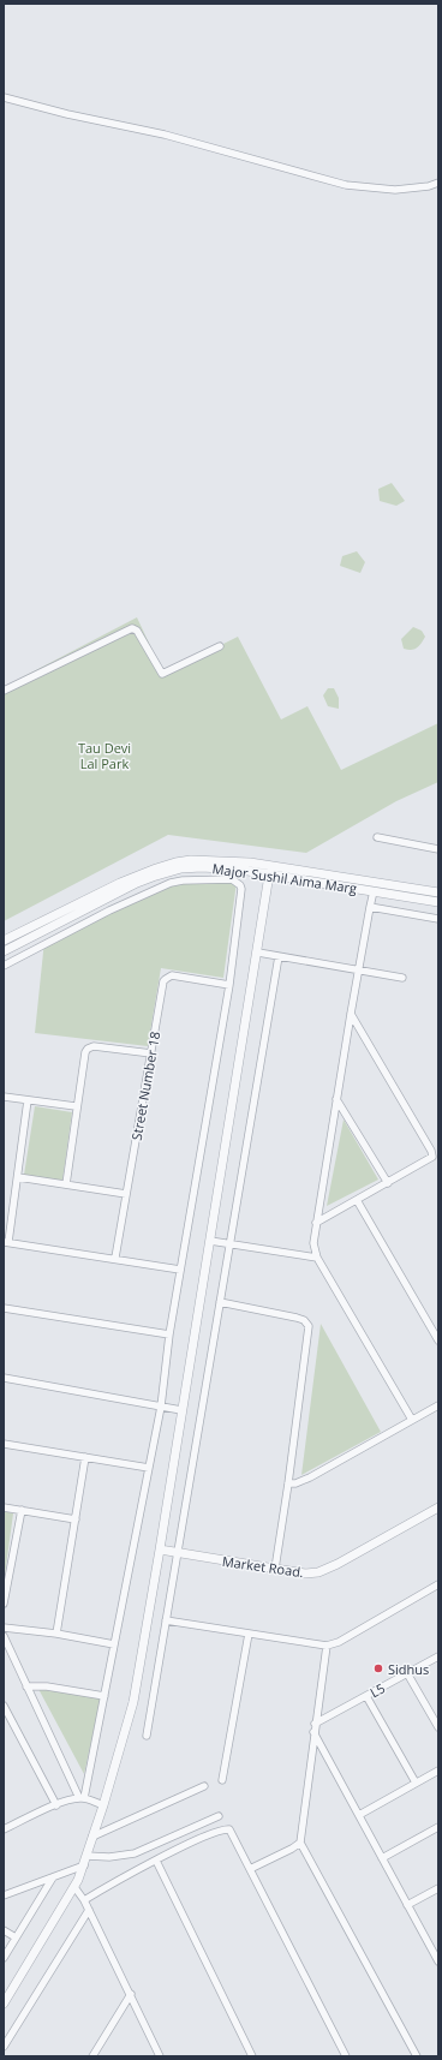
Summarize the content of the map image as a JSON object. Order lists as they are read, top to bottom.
{
  "streets": {
    "street": [
      "Major Sushil Aima Marg",
      "Street Number 18",
      "Market Road.",
      "L5"
    ]
  },
  "parks": ["Tau Devi Lal Park"],
  "places": ["Sidhus"]
}
